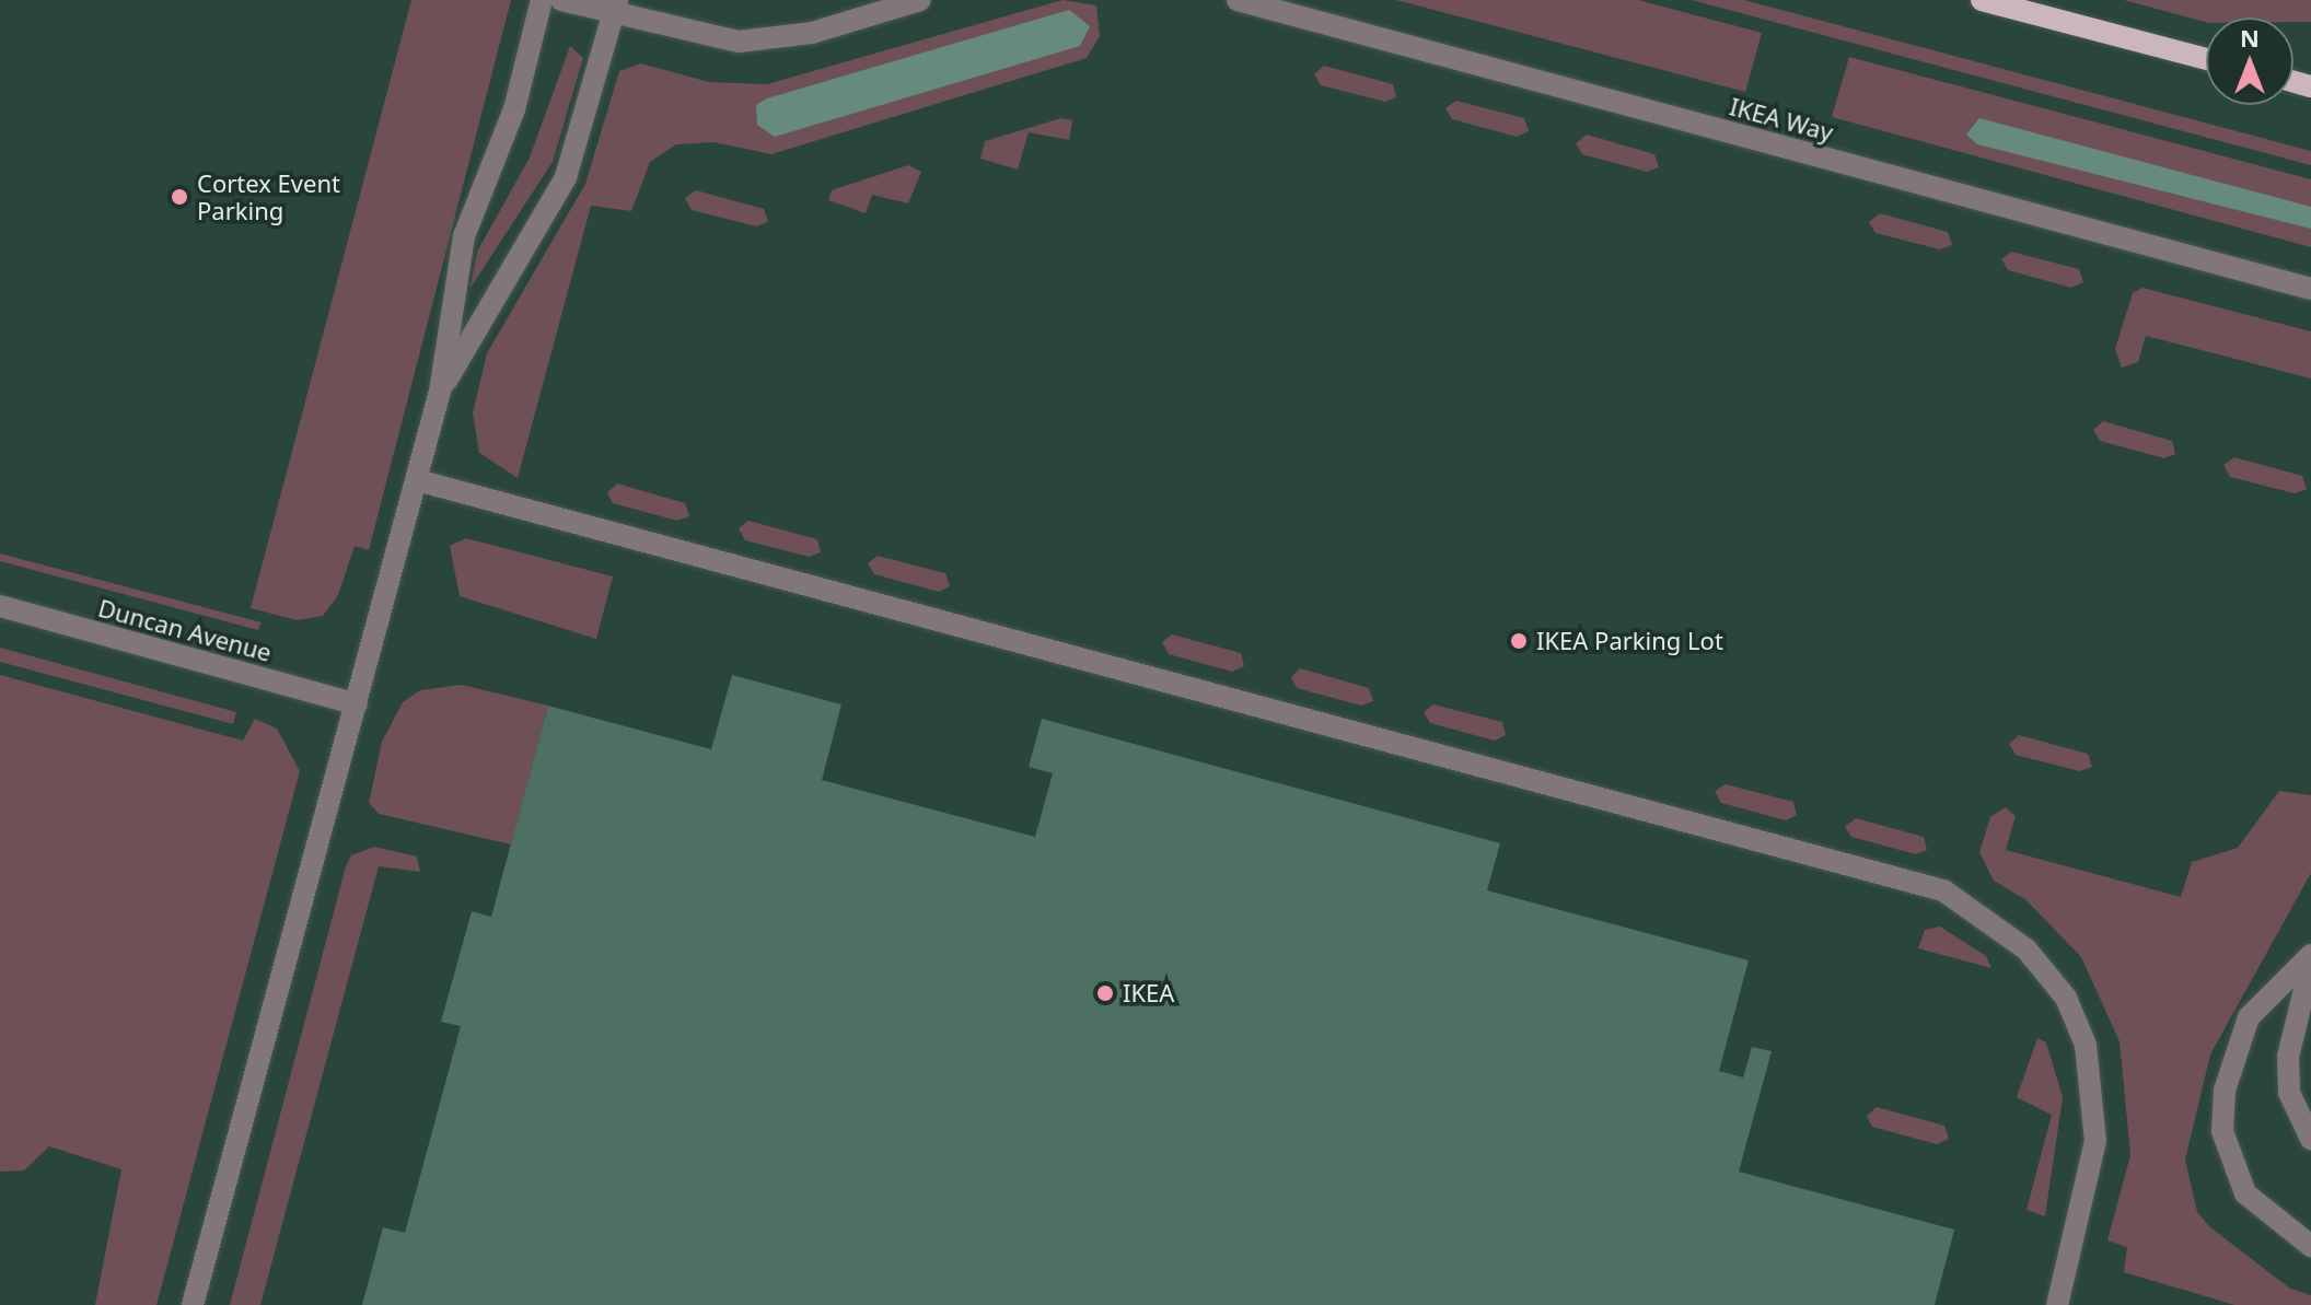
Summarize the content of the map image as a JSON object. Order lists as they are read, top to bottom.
{
  "streets": {
    "street": ["IKEA Way", "Duncan Avenue"]
  },
  "places": ["Cortex Event Parking", "IKEA Parking Lot", "IKEA"],
  "north": "top"
}
